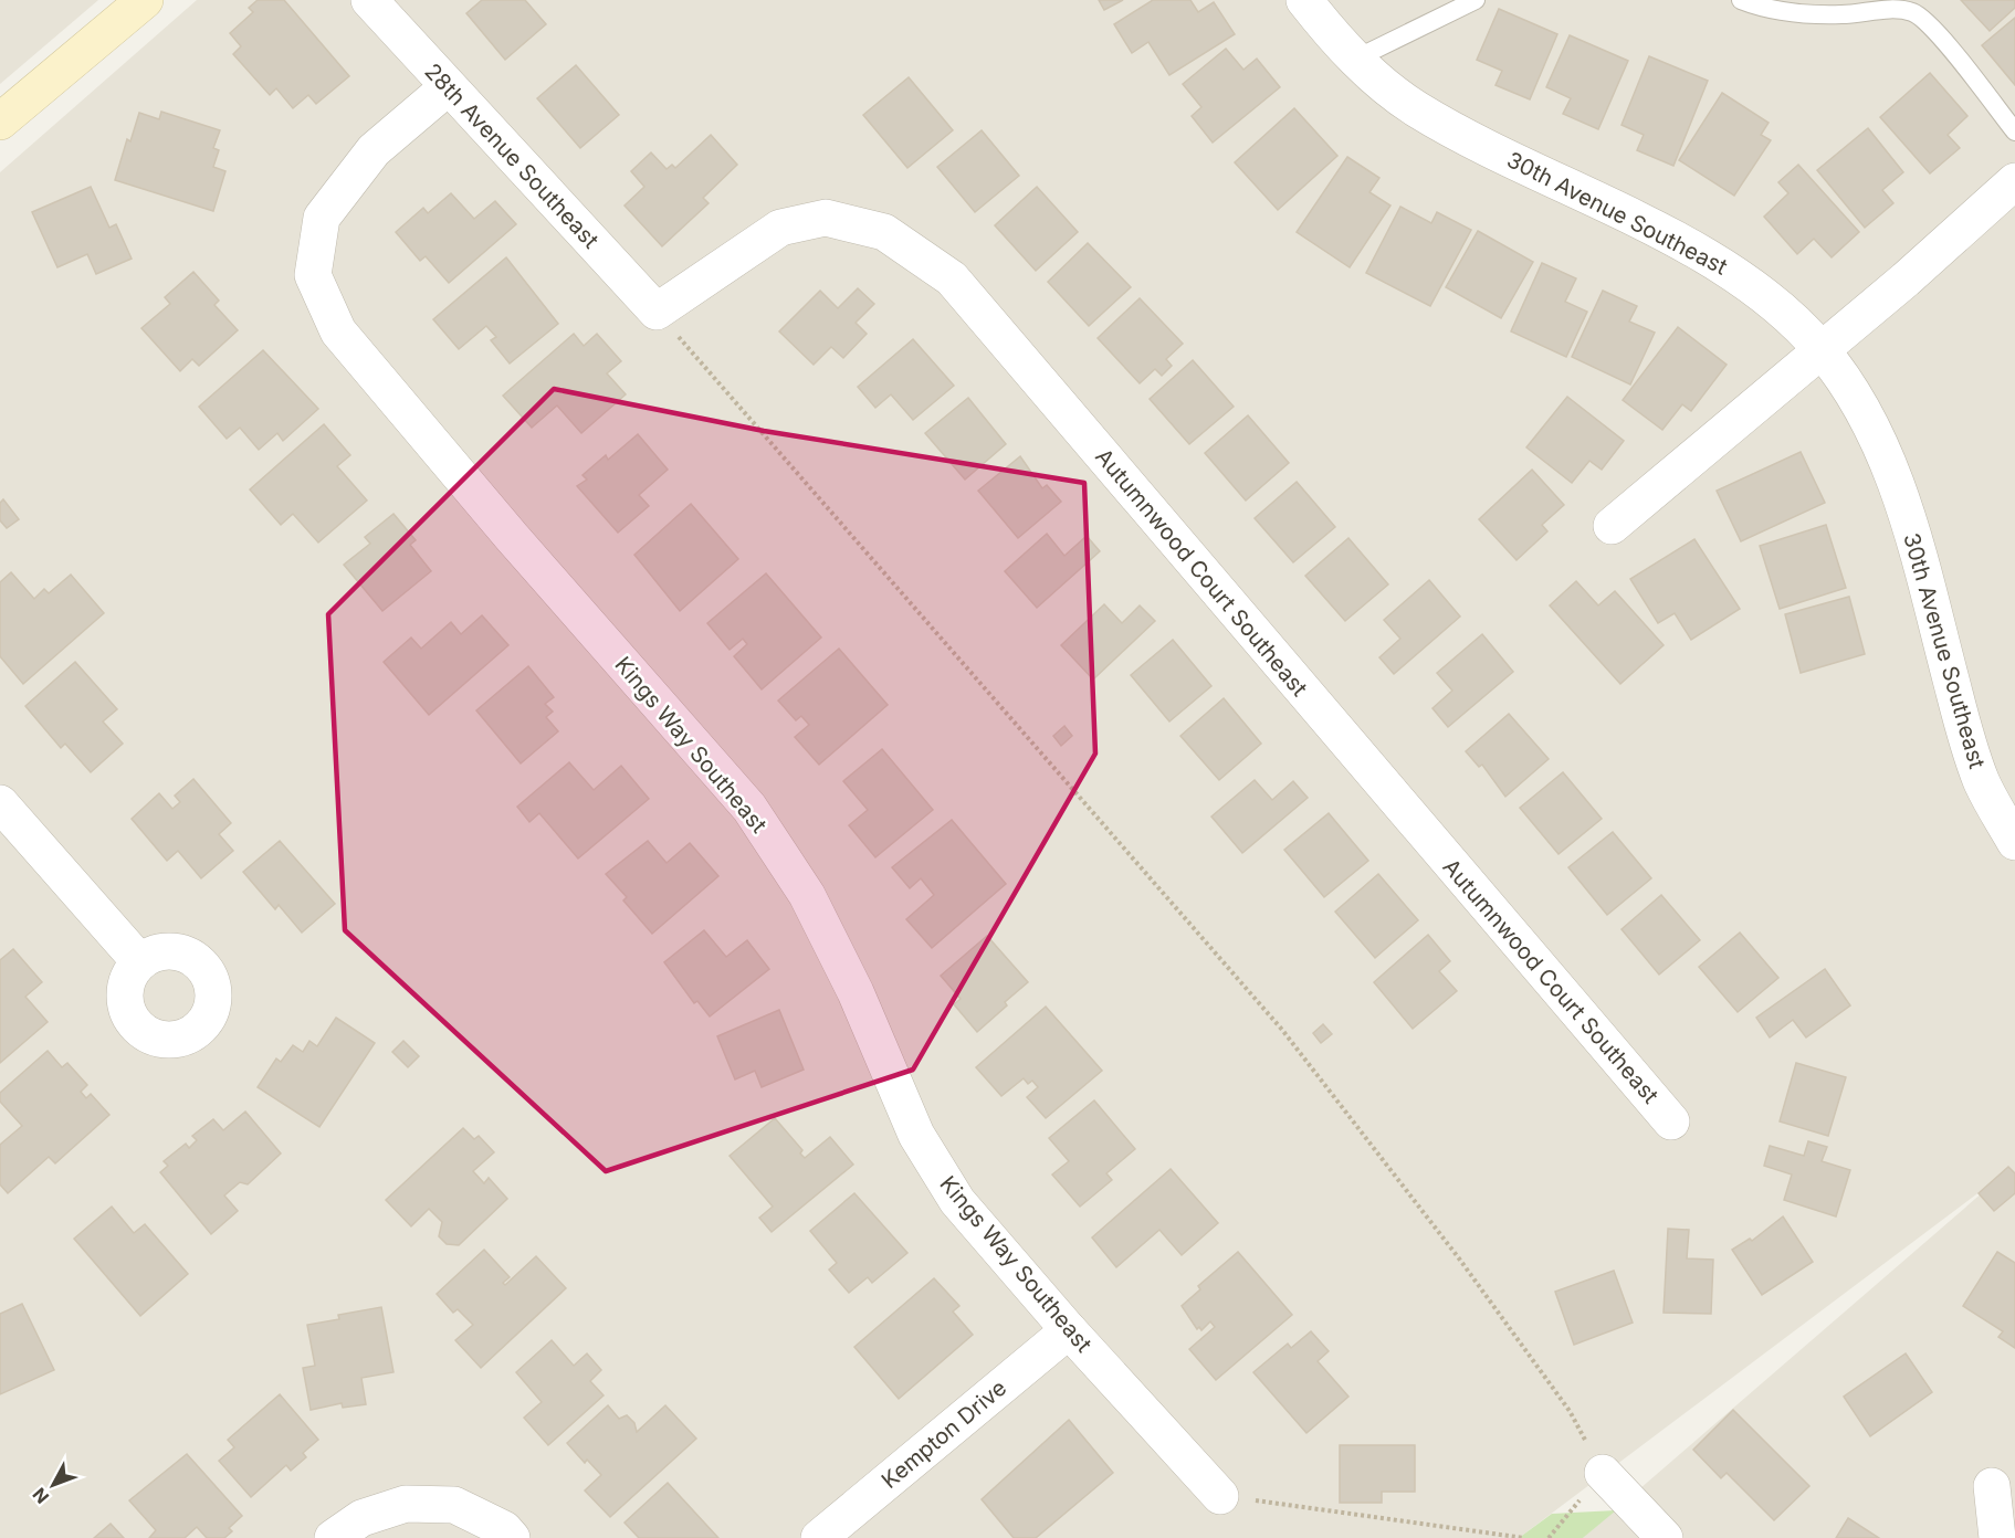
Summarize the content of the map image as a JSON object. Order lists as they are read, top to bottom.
{
  "streets": {
    "street": [
      "28th Avenue Southeast",
      "30th Avenue Southeast",
      "Autumnwood Court Southeast",
      "Kings Way Southeast",
      "Kempton Drive"
    ]
  },
  "crossings": [
    ["28th Avenue Southeast", "Autumnwood Court Southeast"],
    ["28th Avenue Southeast", "Kings Way Southeast"],
    ["Kings Way Southeast", "Kempton Drive"]
  ],
  "north": "bottom left"
}
